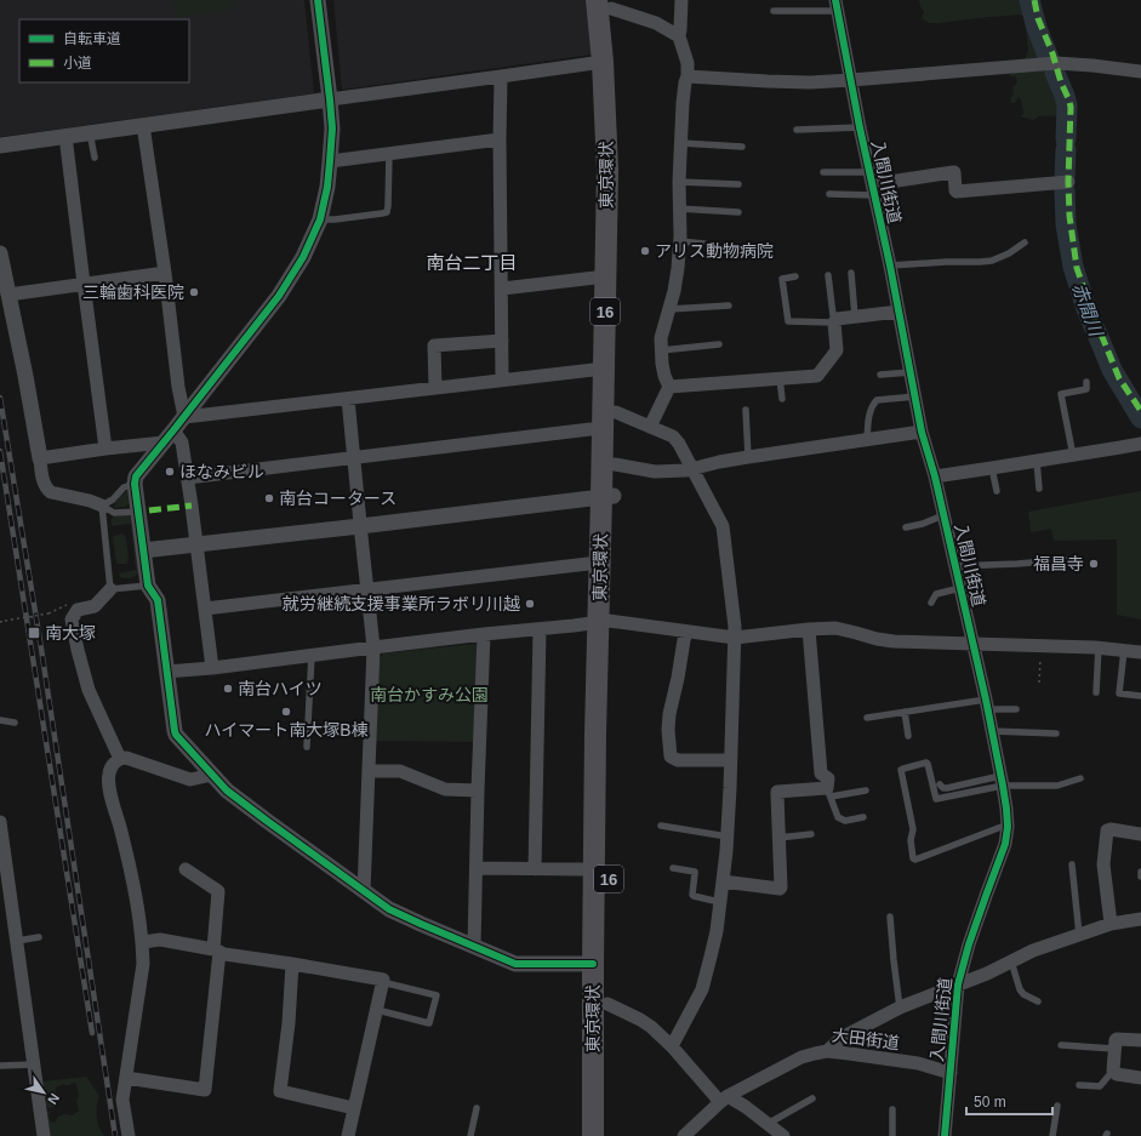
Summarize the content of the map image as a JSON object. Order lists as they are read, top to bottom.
{
  "streets": {
    "highway": ["東京環状", "16"],
    "street": ["入間川街道", "大田街道"]
  },
  "crossings": [
    ["入間川街道", "大田街道"]
  ],
  "districts": ["南台二丁目"],
  "water": ["赤間川"],
  "parks": ["南台かすみ公園"],
  "places": {
    "other": [
      "アリス動物病院",
      "三輪歯科医院",
      "ほなみビル",
      "南台コータース",
      "福昌寺",
      "就労継続支援事業所ラボリ川越",
      "南台ハイツ",
      "ハイマート南大塚B棟"
    ],
    "transit": ["南大塚"]
  },
  "legend": ["自転車道", "小道"],
  "scale_bar": "50 m",
  "north": "bottom right"
}
